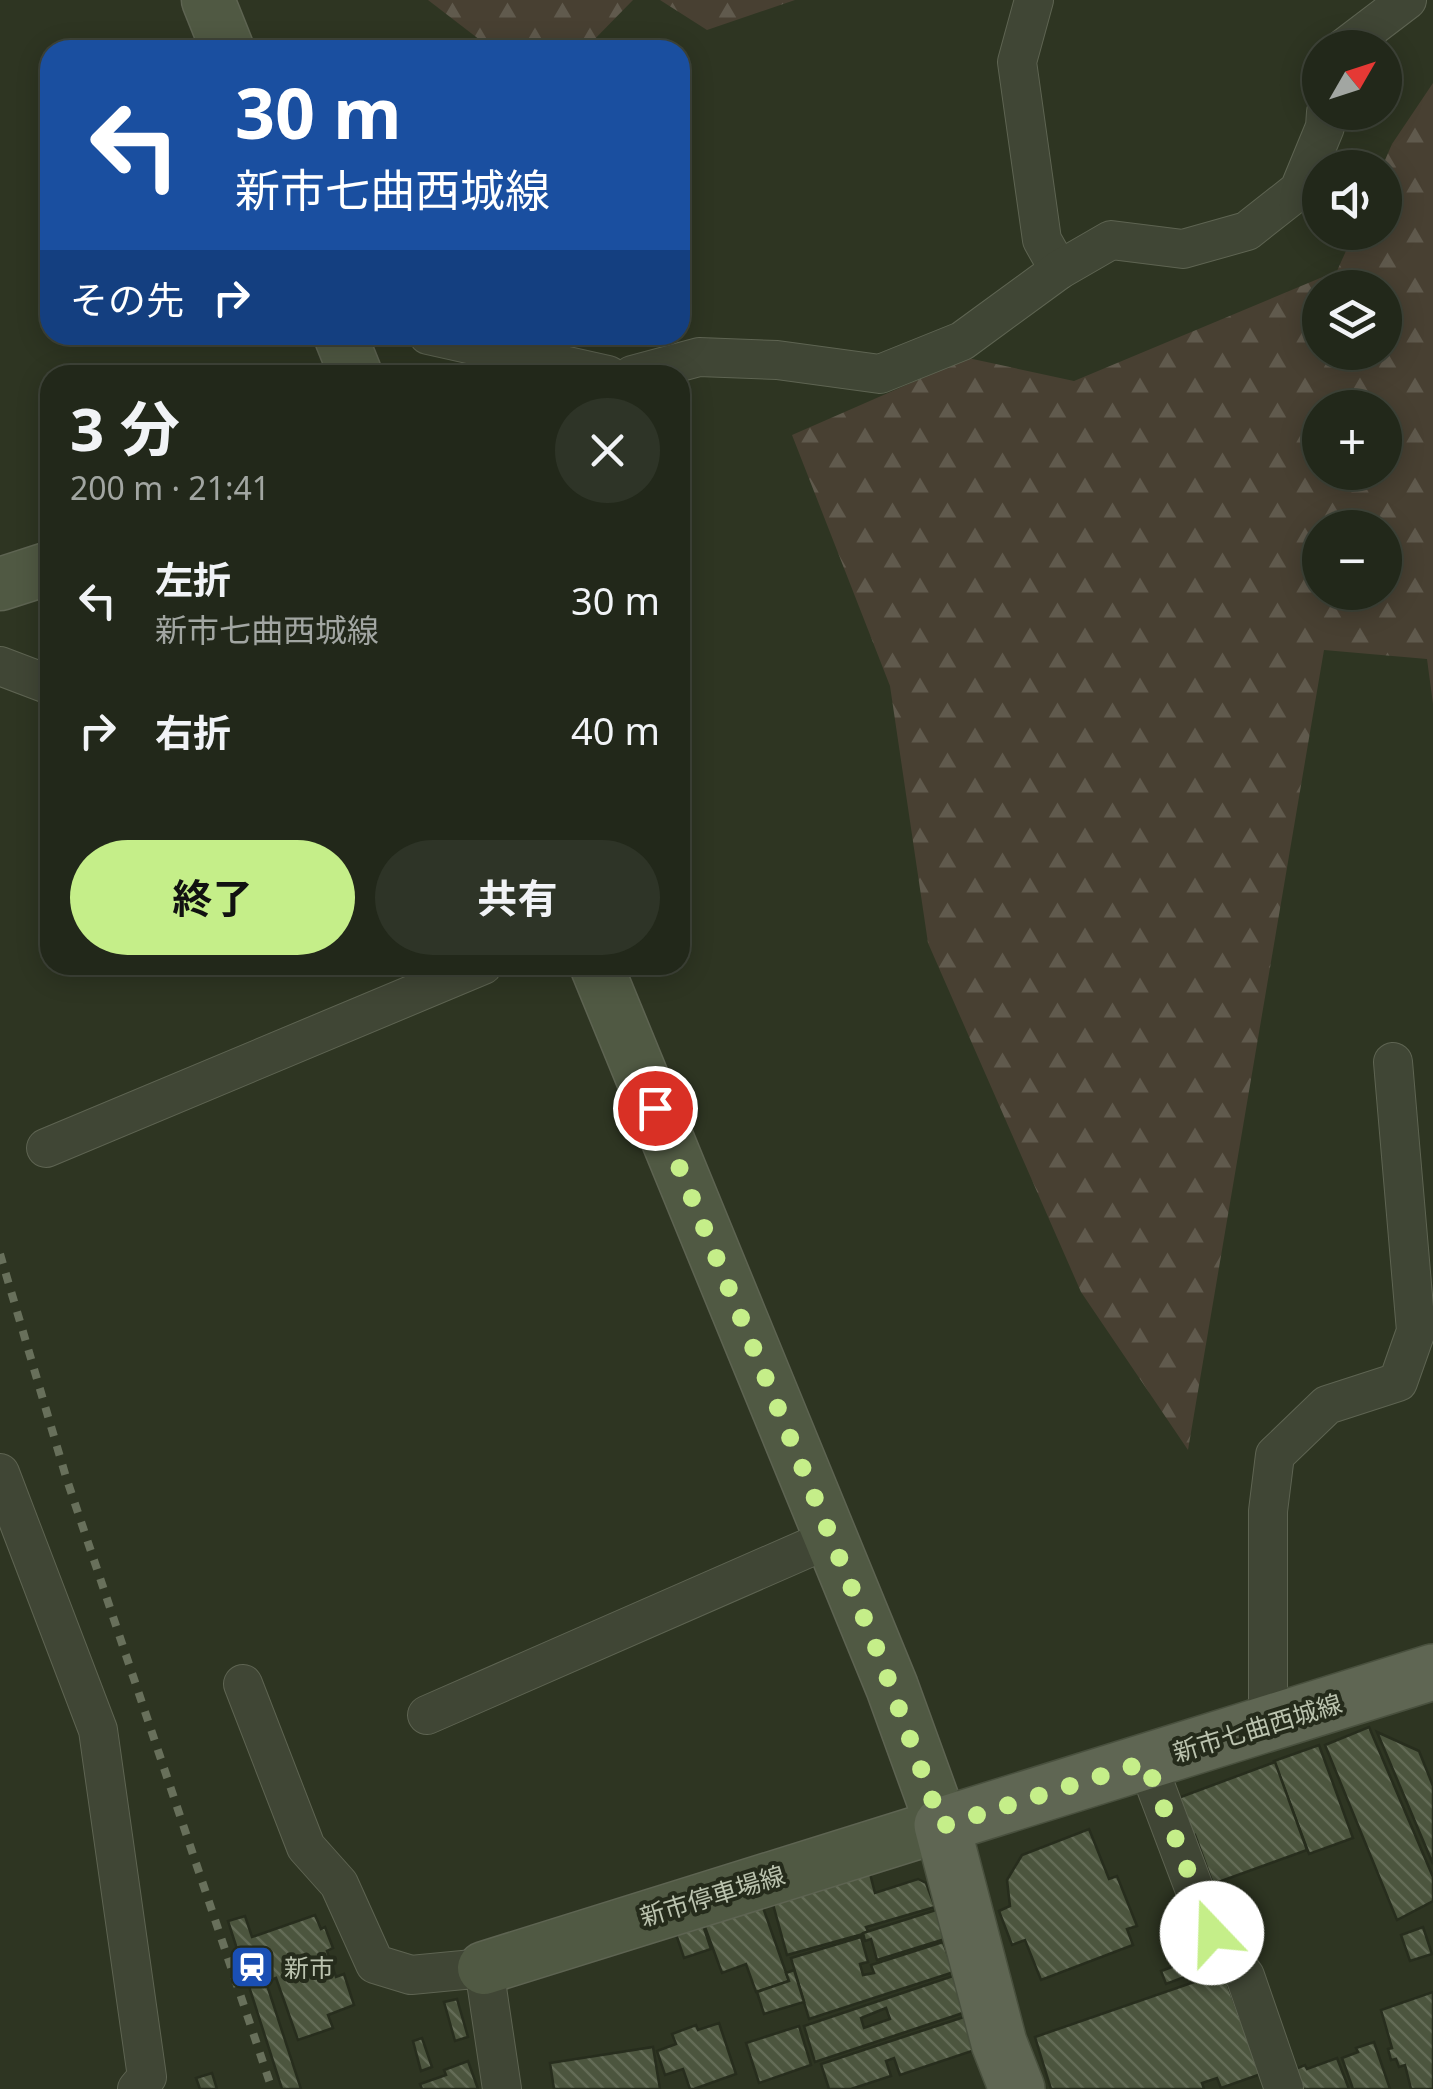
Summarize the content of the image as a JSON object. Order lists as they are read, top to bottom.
{
  "streets": {
    "main road": ["新市七曲西城線"],
    "street": ["新市停車場線"]
  },
  "crossings": [
    ["新市七曲西城線", "新市停車場線"]
  ],
  "places": {
    "station": ["新市"]
  },
  "north": "top right",
  "page": {
    "map_buttons": ["+", "−"],
    "turn": ["30 m", "新市七曲西城線"],
    "then": "その先",
    "heading": ["3 分", "200 m · 21:41"],
    "list": [
      {
        "name": "左折",
        "note": "新市七曲西城線",
        "value": "30 m"
      },
      {
        "name": "右折",
        "value": "40 m"
      }
    ],
    "buttons": ["終了", "共有"]
  }
}
